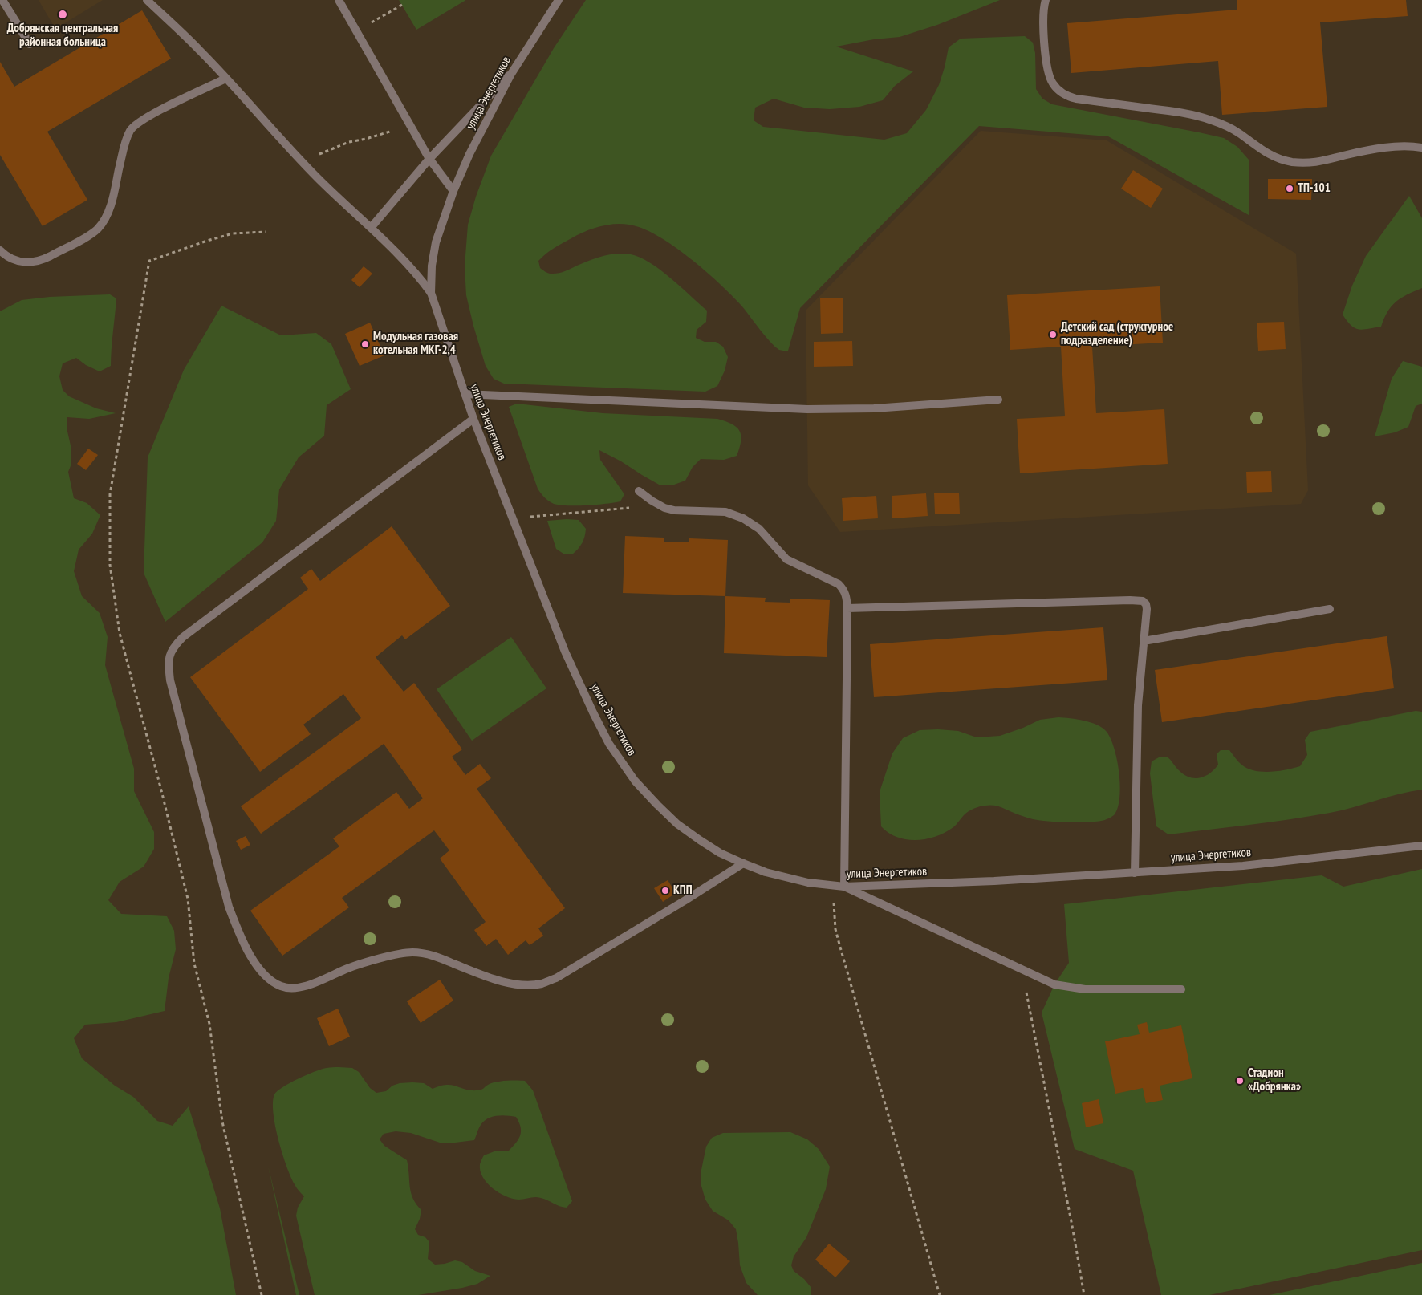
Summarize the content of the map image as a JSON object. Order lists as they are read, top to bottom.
{
  "streets": {
    "street": ["улица Энергетиков"]
  },
  "places": [
    "Добрянская центральная районная больница",
    "ТП-101",
    "Детский сад (структурное подразделение)",
    "Модульная газовая котельная МКГ-2,4",
    "КПП",
    "Стадион «Добрянка»"
  ]
}
